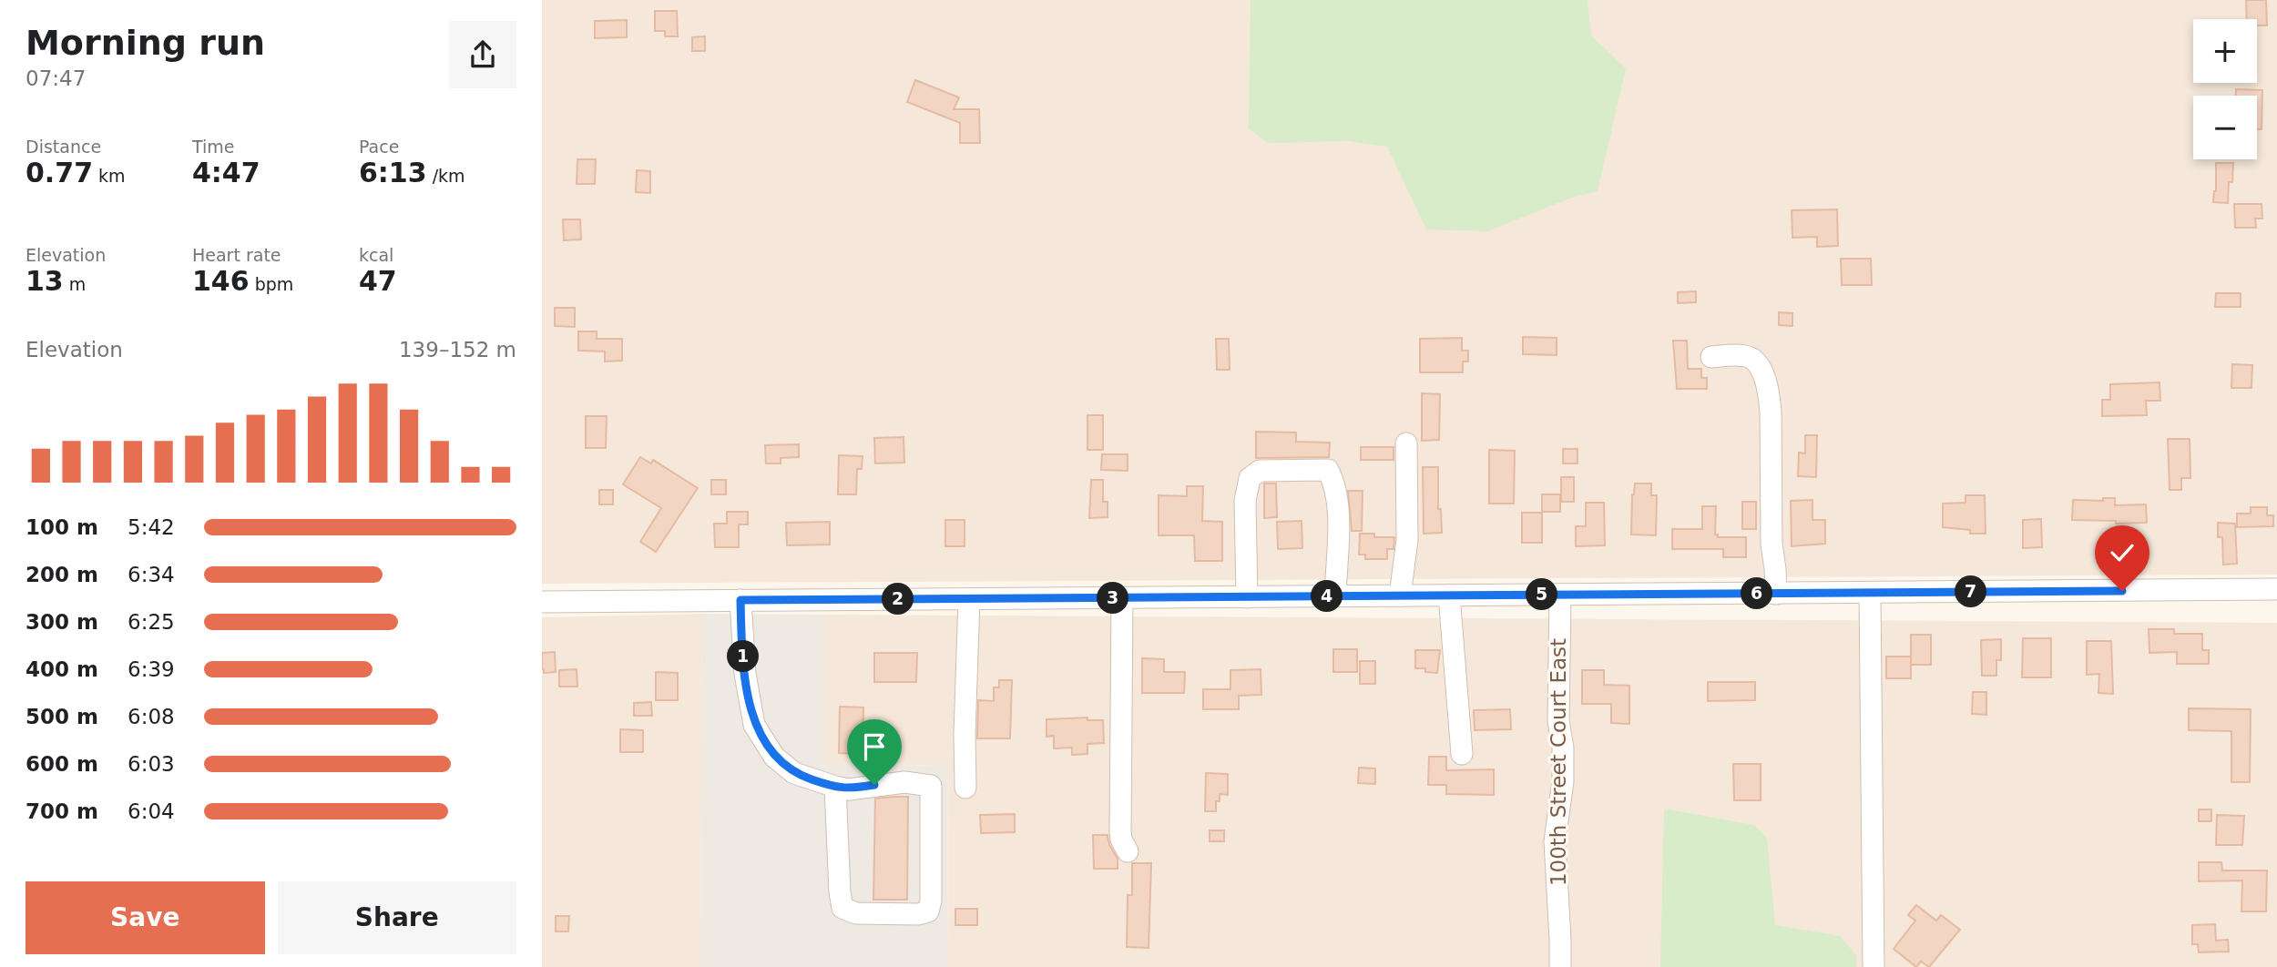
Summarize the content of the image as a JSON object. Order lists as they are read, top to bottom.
{
  "streets": {
    "street": ["100th Street Court East"]
  },
  "page": {
    "heading": ["Morning run", "07:47"],
    "map_buttons": ["+", "−"],
    "stats": [
      ["Distance", "0.77 km"],
      ["Time", "4:47"],
      ["Pace", "6:13 /km"],
      ["Elevation", "13 m"],
      ["Heart rate", "146 bpm"],
      ["kcal", "47"]
    ],
    "chart": ["Elevation", "139–152 m"],
    "list": [
      {
        "name": "100 m",
        "note": "5:42"
      },
      {
        "name": "200 m",
        "note": "6:34"
      },
      {
        "name": "300 m",
        "note": "6:25"
      },
      {
        "name": "400 m",
        "note": "6:39"
      },
      {
        "name": "500 m",
        "note": "6:08"
      },
      {
        "name": "600 m",
        "note": "6:03"
      },
      {
        "name": "700 m",
        "note": "6:04"
      }
    ],
    "pins": [
      "7",
      "6",
      "5",
      "4",
      "3",
      "2",
      "1"
    ],
    "buttons": ["Save", "Share"]
  }
}
